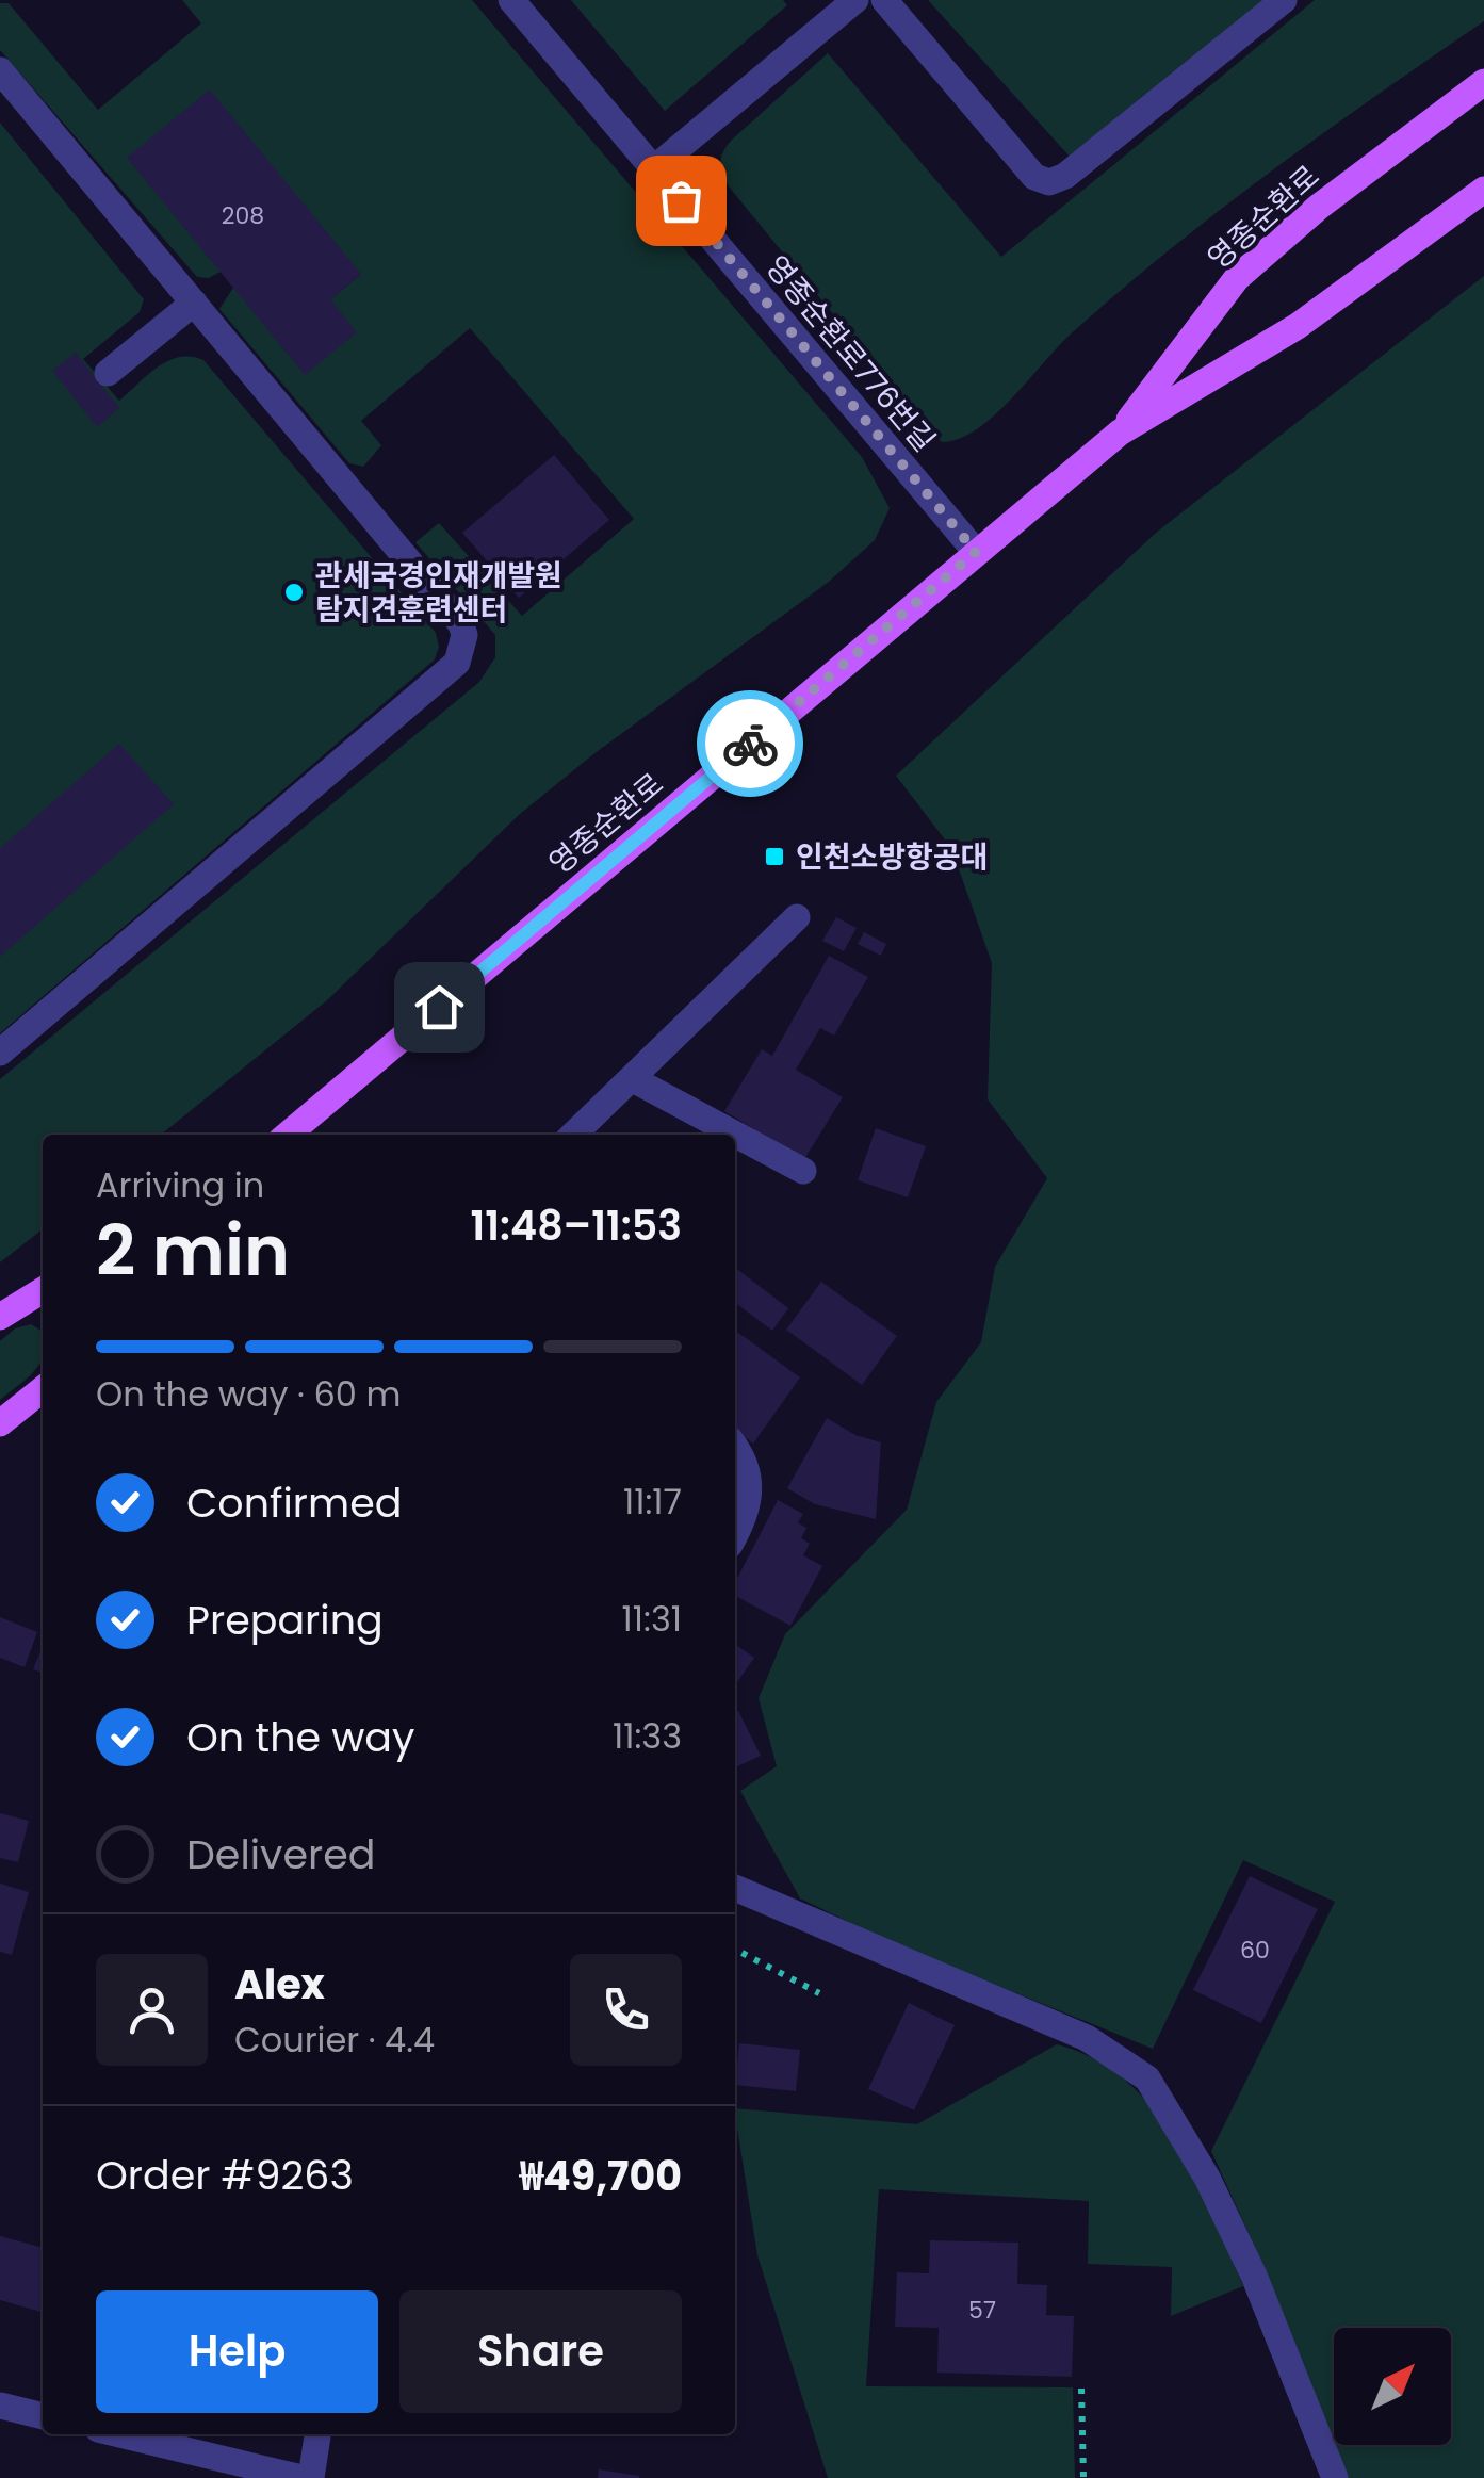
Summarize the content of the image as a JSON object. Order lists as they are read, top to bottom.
{
  "streets": {
    "main road": ["영종순환로"],
    "street": ["영종순환로776번길"]
  },
  "crossings": [
    ["영종순환로", "영종순환로776번길"]
  ],
  "places": {
    "other": ["관세국경인재개발원 탐지견훈련센터"],
    "transit": ["인천소방항공대"]
  },
  "house_numbers": ["208", "60", "57"],
  "north": "top right",
  "page": {
    "heading": ["2 min", "Arriving in", "11:48–11:53"],
    "panel": [
      "Alex",
      "Courier · 4.4",
      "Order #9263",
      "₩49,700"
    ],
    "bar": "On the way · 60 m",
    "list": [
      ["Confirmed", "11:17"],
      ["Preparing", "11:31"],
      ["On the way", "11:33"],
      "Delivered"
    ],
    "buttons": ["Help", "Share"]
  }
}
